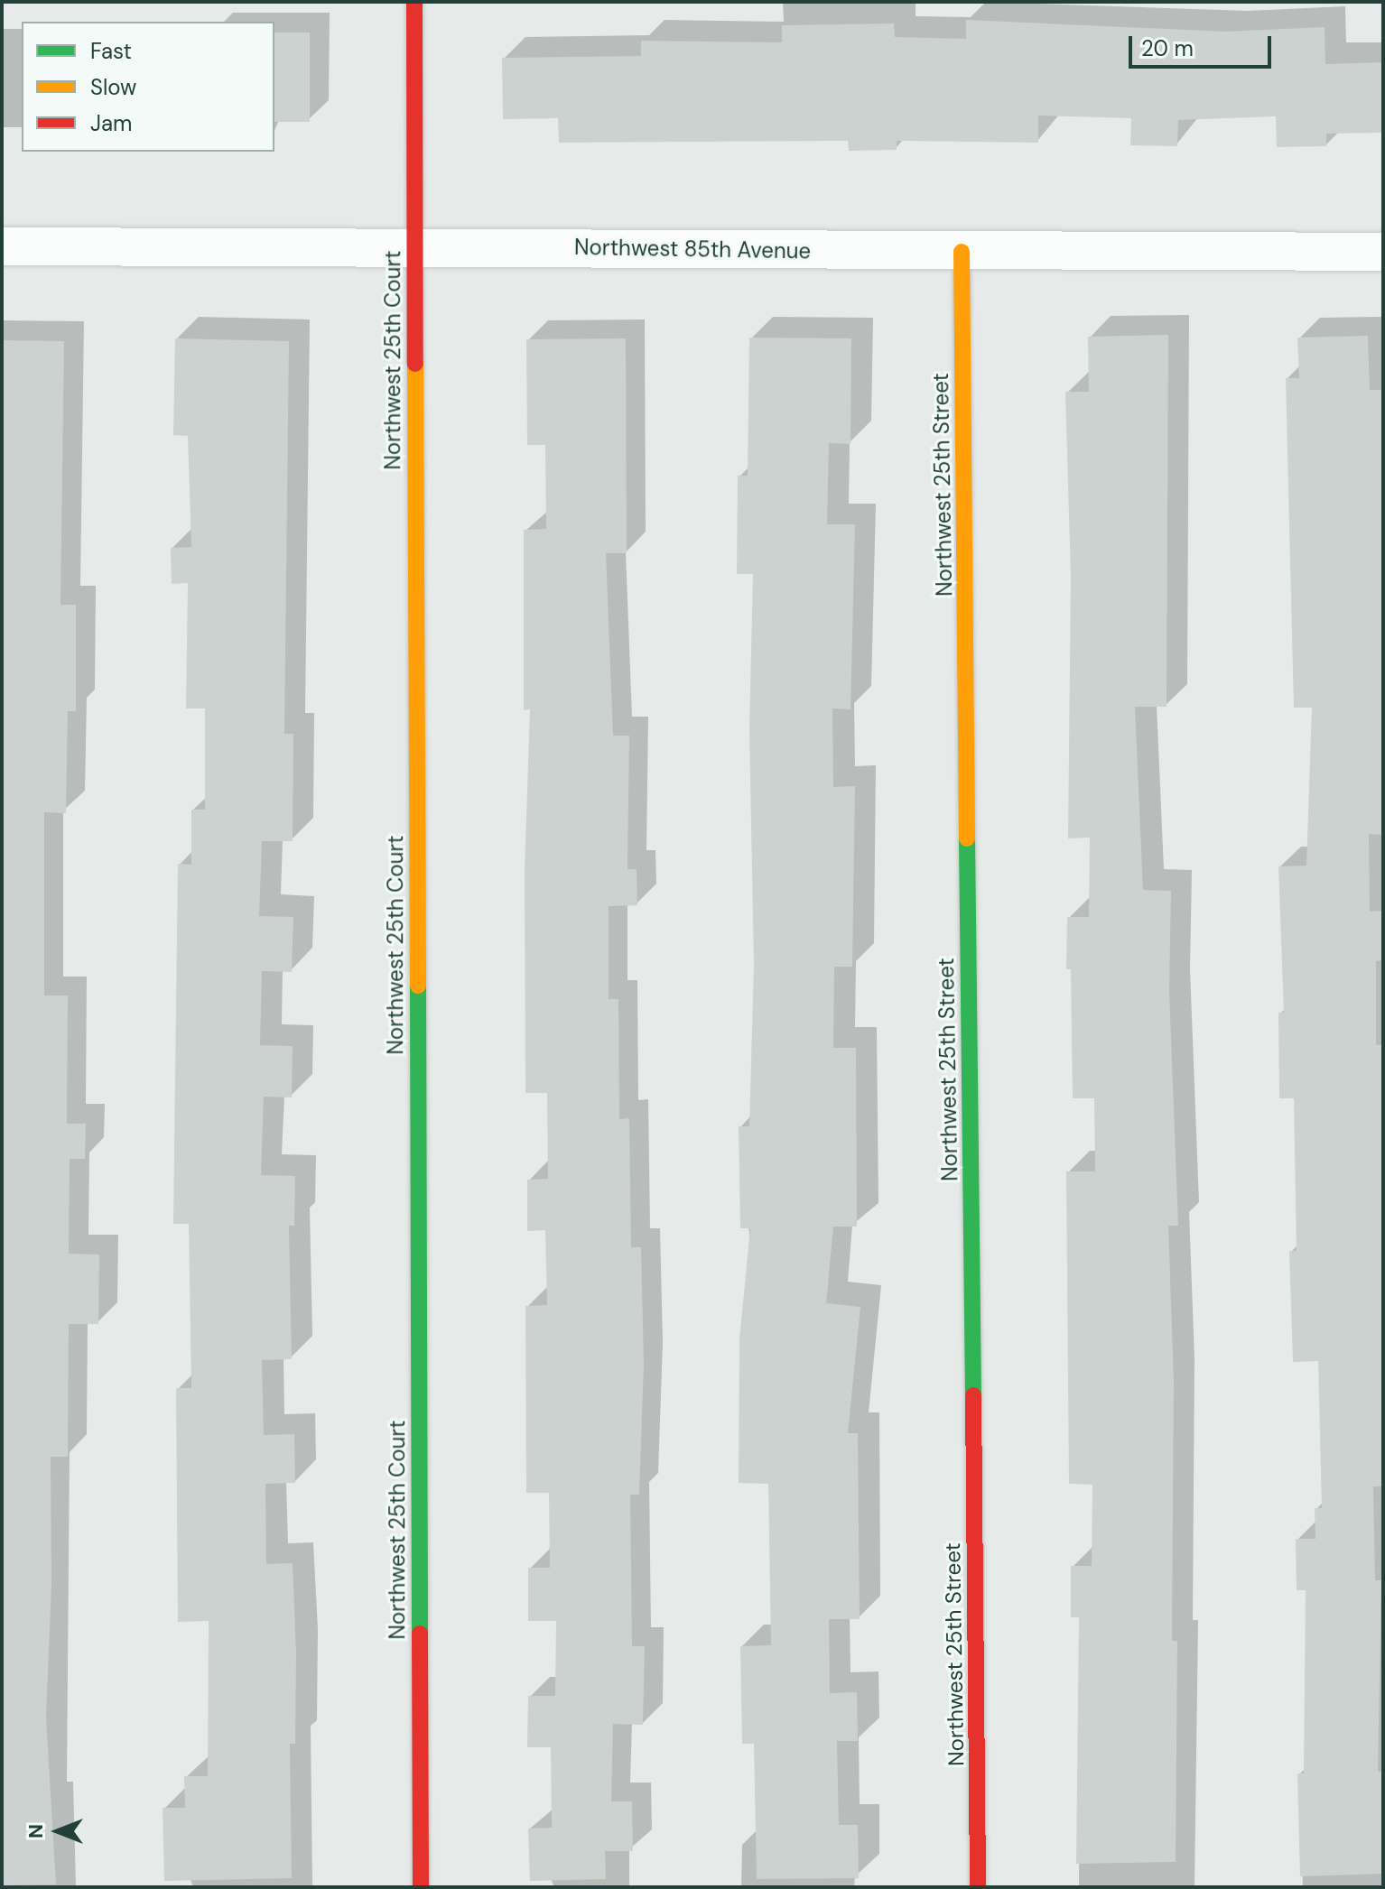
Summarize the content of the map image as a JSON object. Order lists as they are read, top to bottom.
{
  "streets": {
    "street": ["Northwest 85th Avenue", "Northwest 25th Court", "Northwest 25th Street"]
  },
  "crossings": [
    ["Northwest 85th Avenue", "Northwest 25th Court"],
    ["Northwest 85th Avenue", "Northwest 25th Street"]
  ],
  "legend": ["Fast", "Slow", "Jam"],
  "scale_bar": "20 m",
  "north": "left"
}
